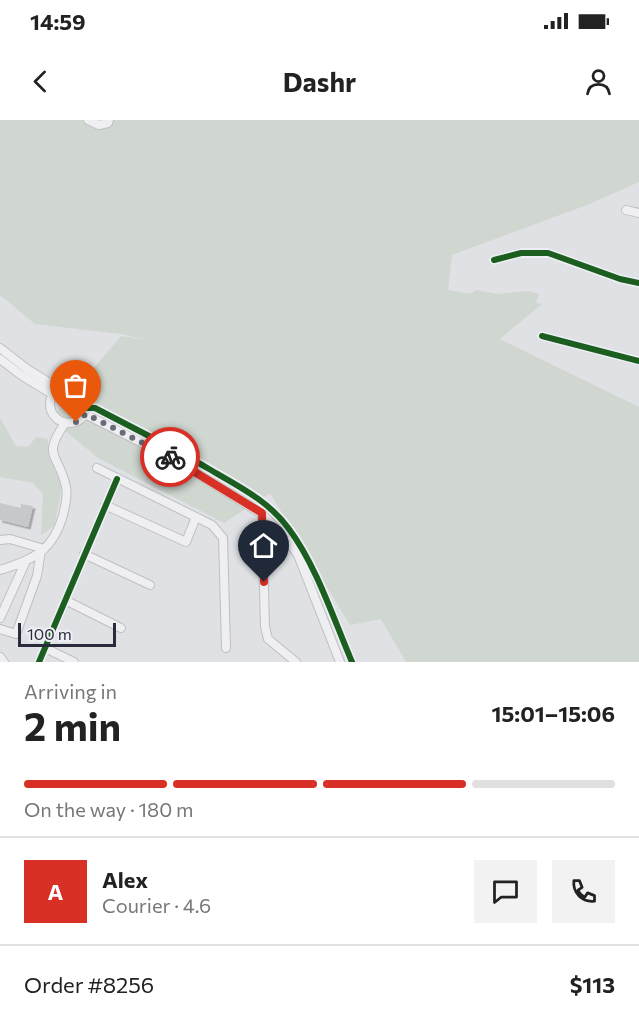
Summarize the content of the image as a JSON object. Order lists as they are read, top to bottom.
{
  "scale_bar": "100 m",
  "page": {
    "status": "14:59",
    "header": "Dashr",
    "scale": "100 m",
    "heading": ["2 min", "Arriving in", "15:01–15:06"],
    "panel": [
      "Alex",
      "Courier · 4.6",
      "Order #8256",
      "$113"
    ],
    "bar": "On the way · 180 m",
    "round": "A"
  }
}
